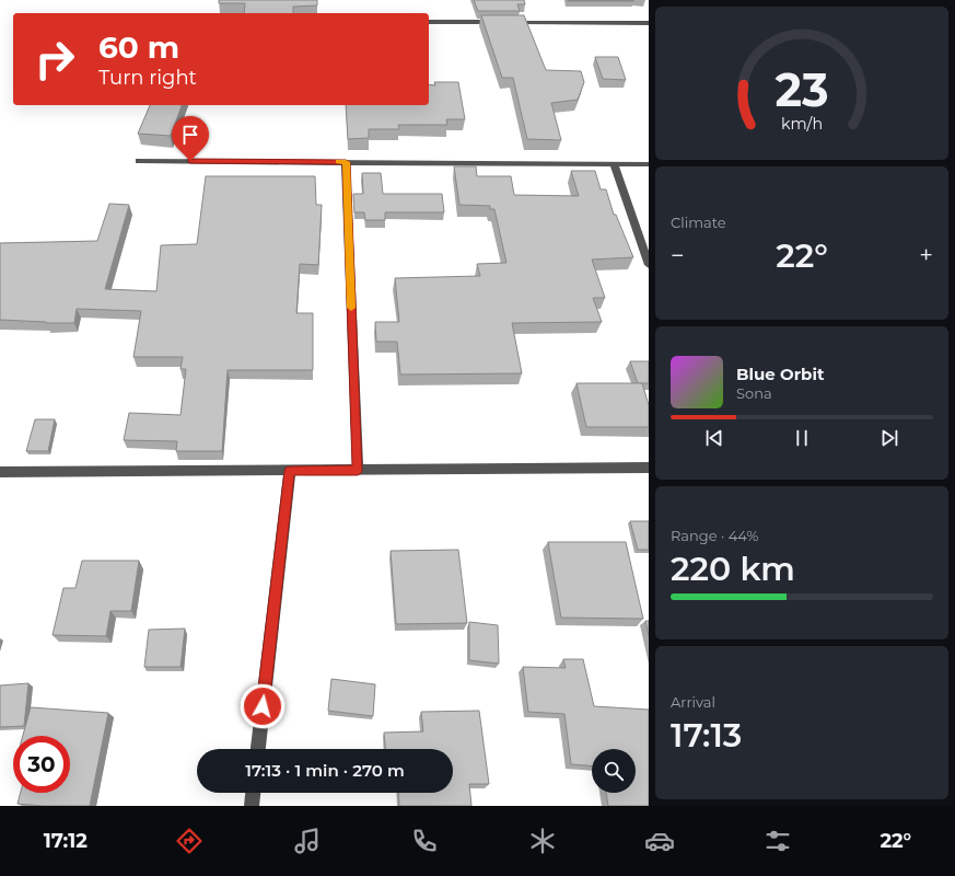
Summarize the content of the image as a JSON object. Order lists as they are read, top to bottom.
{
  "page": {
    "turn": ["60 m", "Turn right"],
    "tile": [
      "Climate",
      ["Range · 44%", "220 km"],
      ["Arrival", "17:13"]
    ],
    "heat": ["−", "22°", "+"],
    "song": ["Blue Orbit", "Sona"],
    "limit": "30",
    "trip": "17:13 · 1 min · 270 m",
    "tabs": ["17:12", "22°"],
    "gauge": ["23", "km/h"]
  }
}
